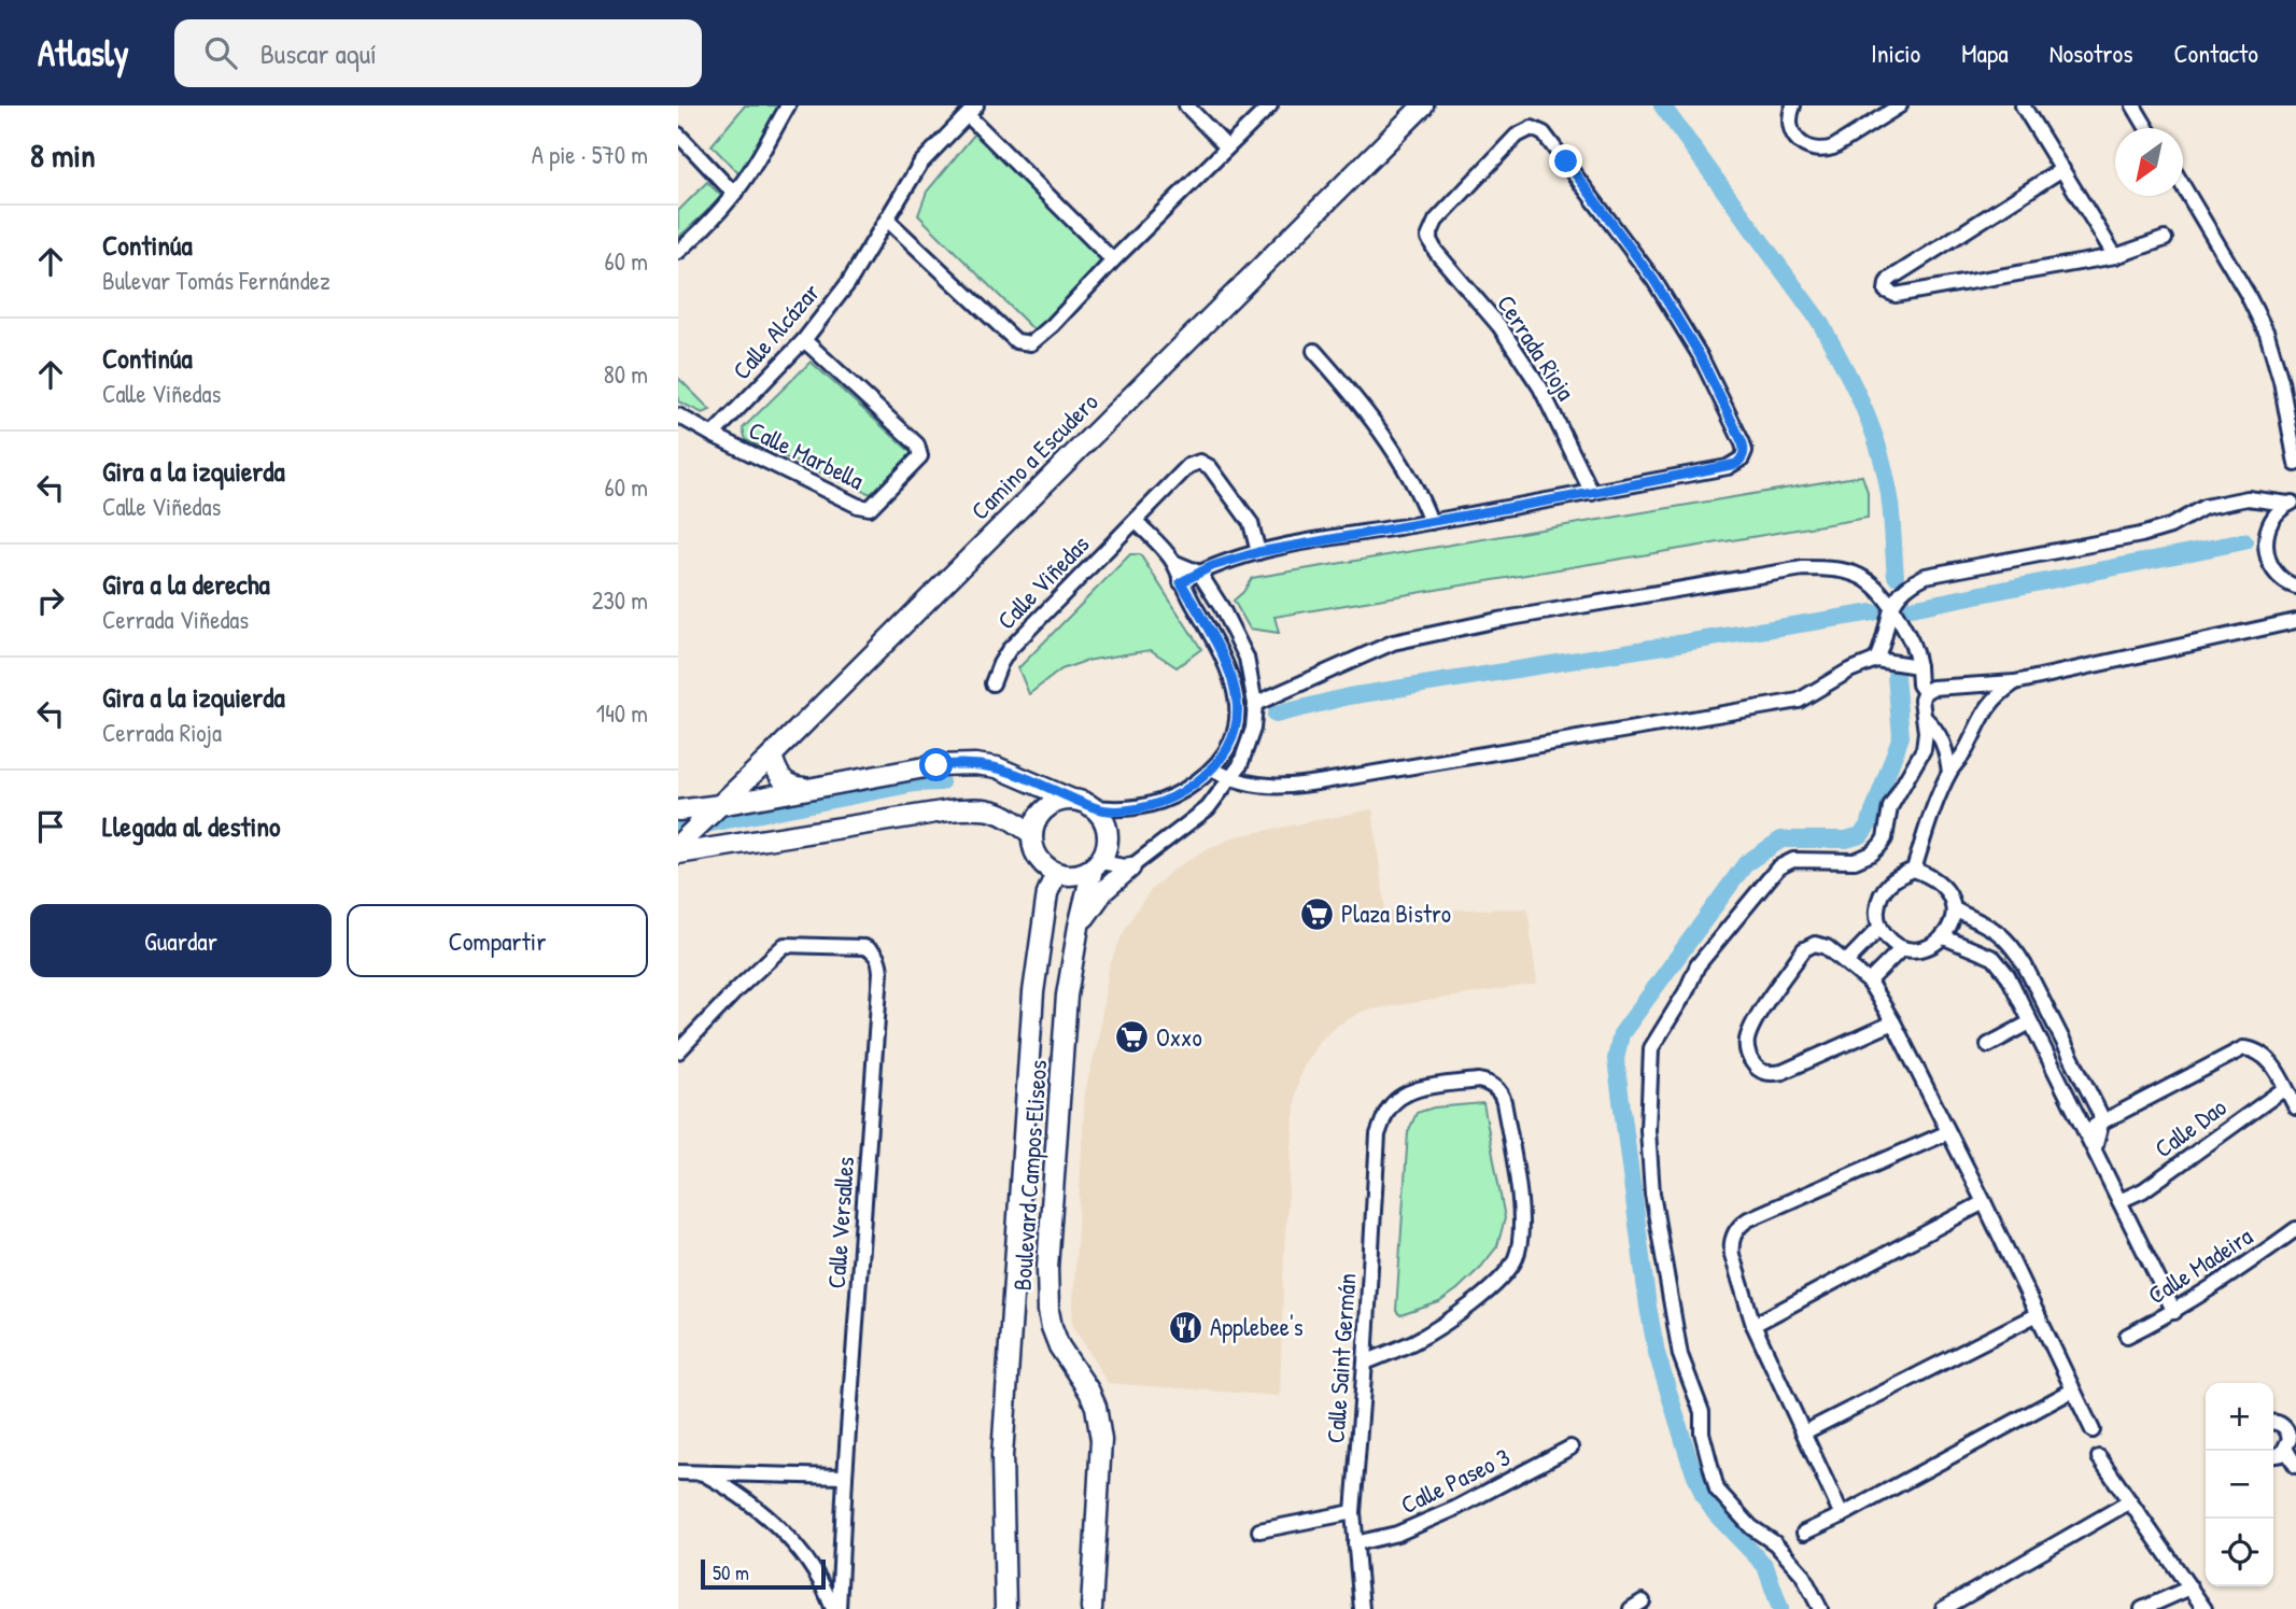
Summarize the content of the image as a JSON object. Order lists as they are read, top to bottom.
{
  "streets": {
    "main road": ["Camino a Escudero", "Boulevard Campos Eliseos"],
    "street": [
      "Calle Alcázar",
      "Cerrada Rioja",
      "Calle Marbella",
      "Calle Viñedas",
      "Calle Dao",
      "Calle Versalles",
      "Calle Madeira",
      "Calle Saint Germán",
      "Calle Paseo 3"
    ]
  },
  "crossings": [
    ["Calle Alcázar", "Calle Marbella"],
    ["Calle Saint Germán", "Calle Paseo 3"]
  ],
  "places": {
    "supermarket": ["Plaza Bistro", "Oxxo"],
    "restaurant": ["Applebee's"]
  },
  "scale_bar": "50 m",
  "north": "bottom left",
  "page": {
    "header": "Atlasly",
    "search": "Buscar aquí",
    "nav": [
      "Inicio",
      "Mapa",
      "Nosotros",
      "Contacto"
    ],
    "heading": ["8 min", "A pie · 570 m"],
    "list": [
      ["Continúa", "Bulevar Tomás Fernández", "60 m"],
      ["Continúa", "Calle Viñedas", "80 m"],
      ["Gira a la izquierda", "Calle Viñedas", "60 m"],
      ["Gira a la derecha", "Cerrada Viñedas", "230 m"],
      ["Gira a la izquierda", "Cerrada Rioja", "140 m"],
      "Llegada al destino"
    ],
    "buttons": ["Guardar", "Compartir"],
    "map_buttons": ["+", "−"],
    "scale": "50 m"
  }
}
